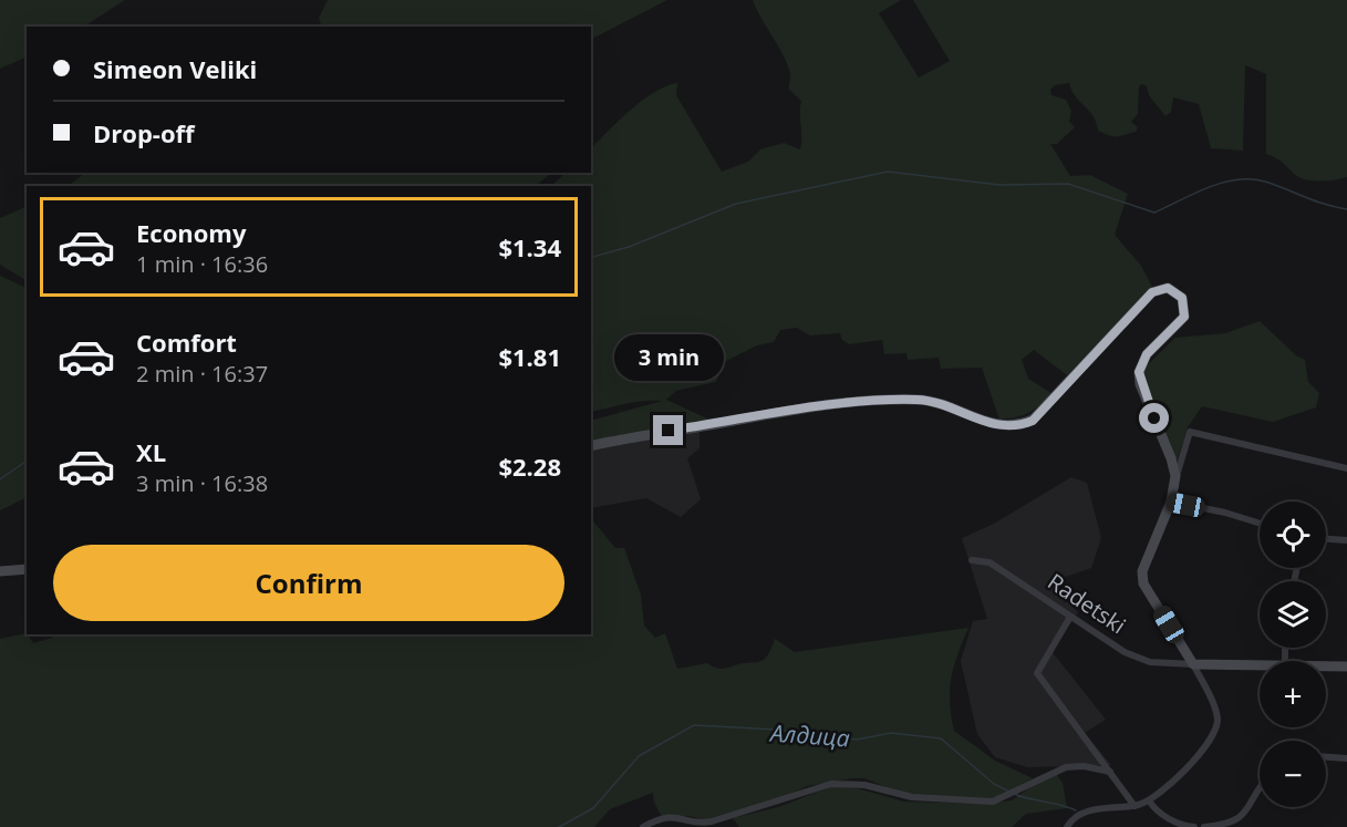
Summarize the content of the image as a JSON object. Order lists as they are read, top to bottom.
{
  "streets": {
    "street": ["Radetski"]
  },
  "water": ["Алдица"],
  "page": {
    "banner": ["Simeon Veliki", "Drop-off"],
    "list": [
      {
        "name": "Economy",
        "note": "1 min · 16:36",
        "value": "$1.34"
      },
      {
        "name": "Comfort",
        "note": "2 min · 16:37",
        "value": "$1.81"
      },
      {
        "name": "XL",
        "note": "3 min · 16:38",
        "value": "$2.28"
      }
    ],
    "bubble": "3 min",
    "map_buttons": ["+", "−"],
    "buttons": "Confirm"
  }
}
